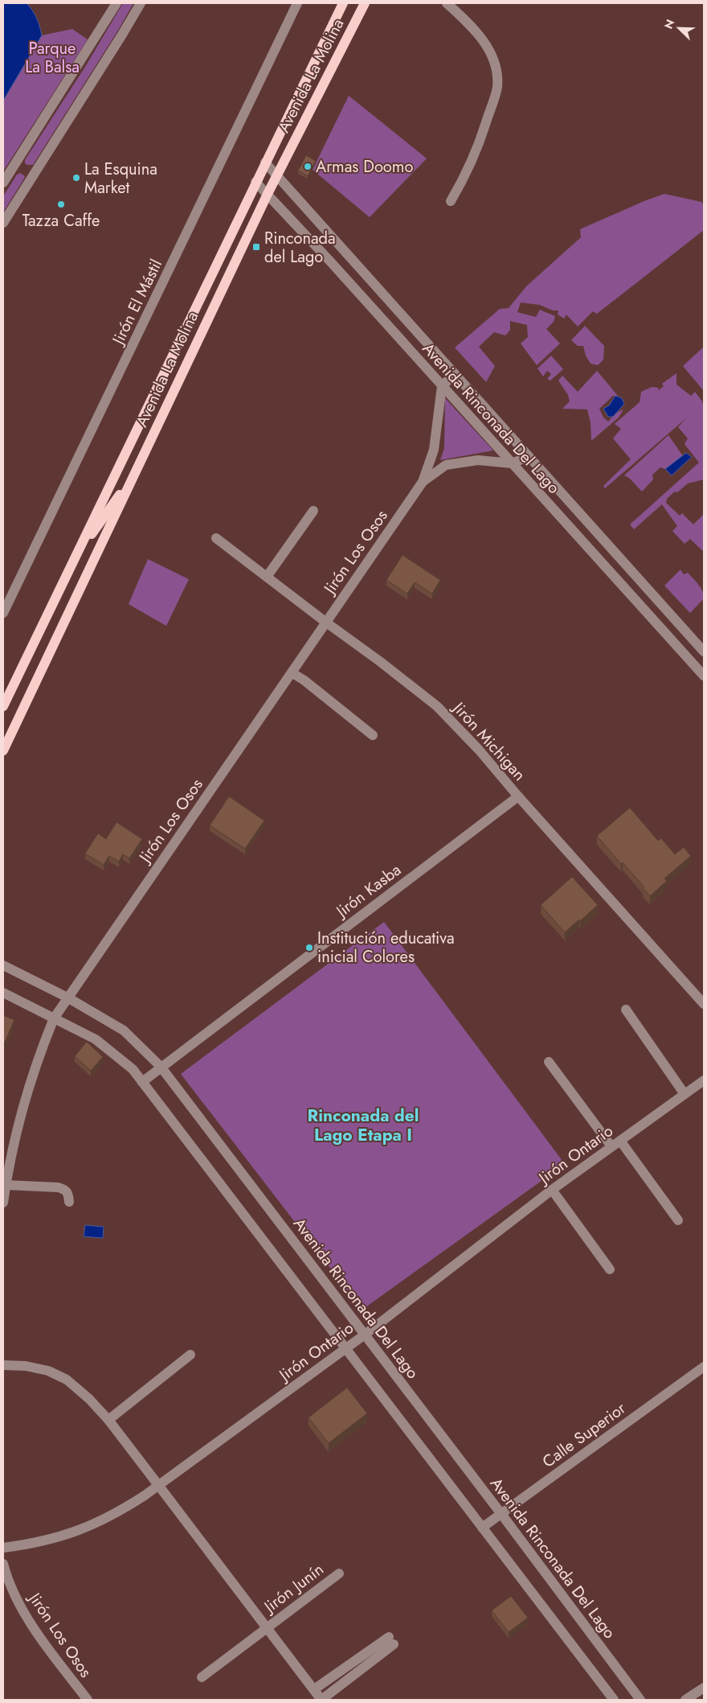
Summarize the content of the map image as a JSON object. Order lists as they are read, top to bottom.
{
  "streets": {
    "main road": ["Avenida La Molina"],
    "street": [
      "Jirón El Mástil",
      "Avenida Rinconada Del Lago",
      "Jirón Los Osos",
      "Jirón Michigan",
      "Jirón Kasba",
      "Jirón Ontario",
      "Calle Superior",
      "Jirón Junín"
    ]
  },
  "crossings": [
    ["Avenida La Molina", "Avenida Rinconada Del Lago"],
    ["Avenida Rinconada Del Lago", "Jirón Los Osos"],
    ["Avenida Rinconada Del Lago", "Jirón Kasba"],
    ["Avenida Rinconada Del Lago", "Jirón Ontario"],
    ["Avenida Rinconada Del Lago", "Calle Superior"],
    ["Jirón Los Osos", "Jirón Michigan"],
    ["Jirón Michigan", "Jirón Kasba"]
  ],
  "districts": ["Rinconada del Lago Etapa I"],
  "parks": ["Parque La Balsa"],
  "places": {
    "other": [
      "Armas Doomo",
      "La Esquina Market",
      "Tazza Caffe",
      "Institución educativa inicial Colores"
    ],
    "transit": ["Rinconada del Lago"]
  },
  "north": "top left"
}
